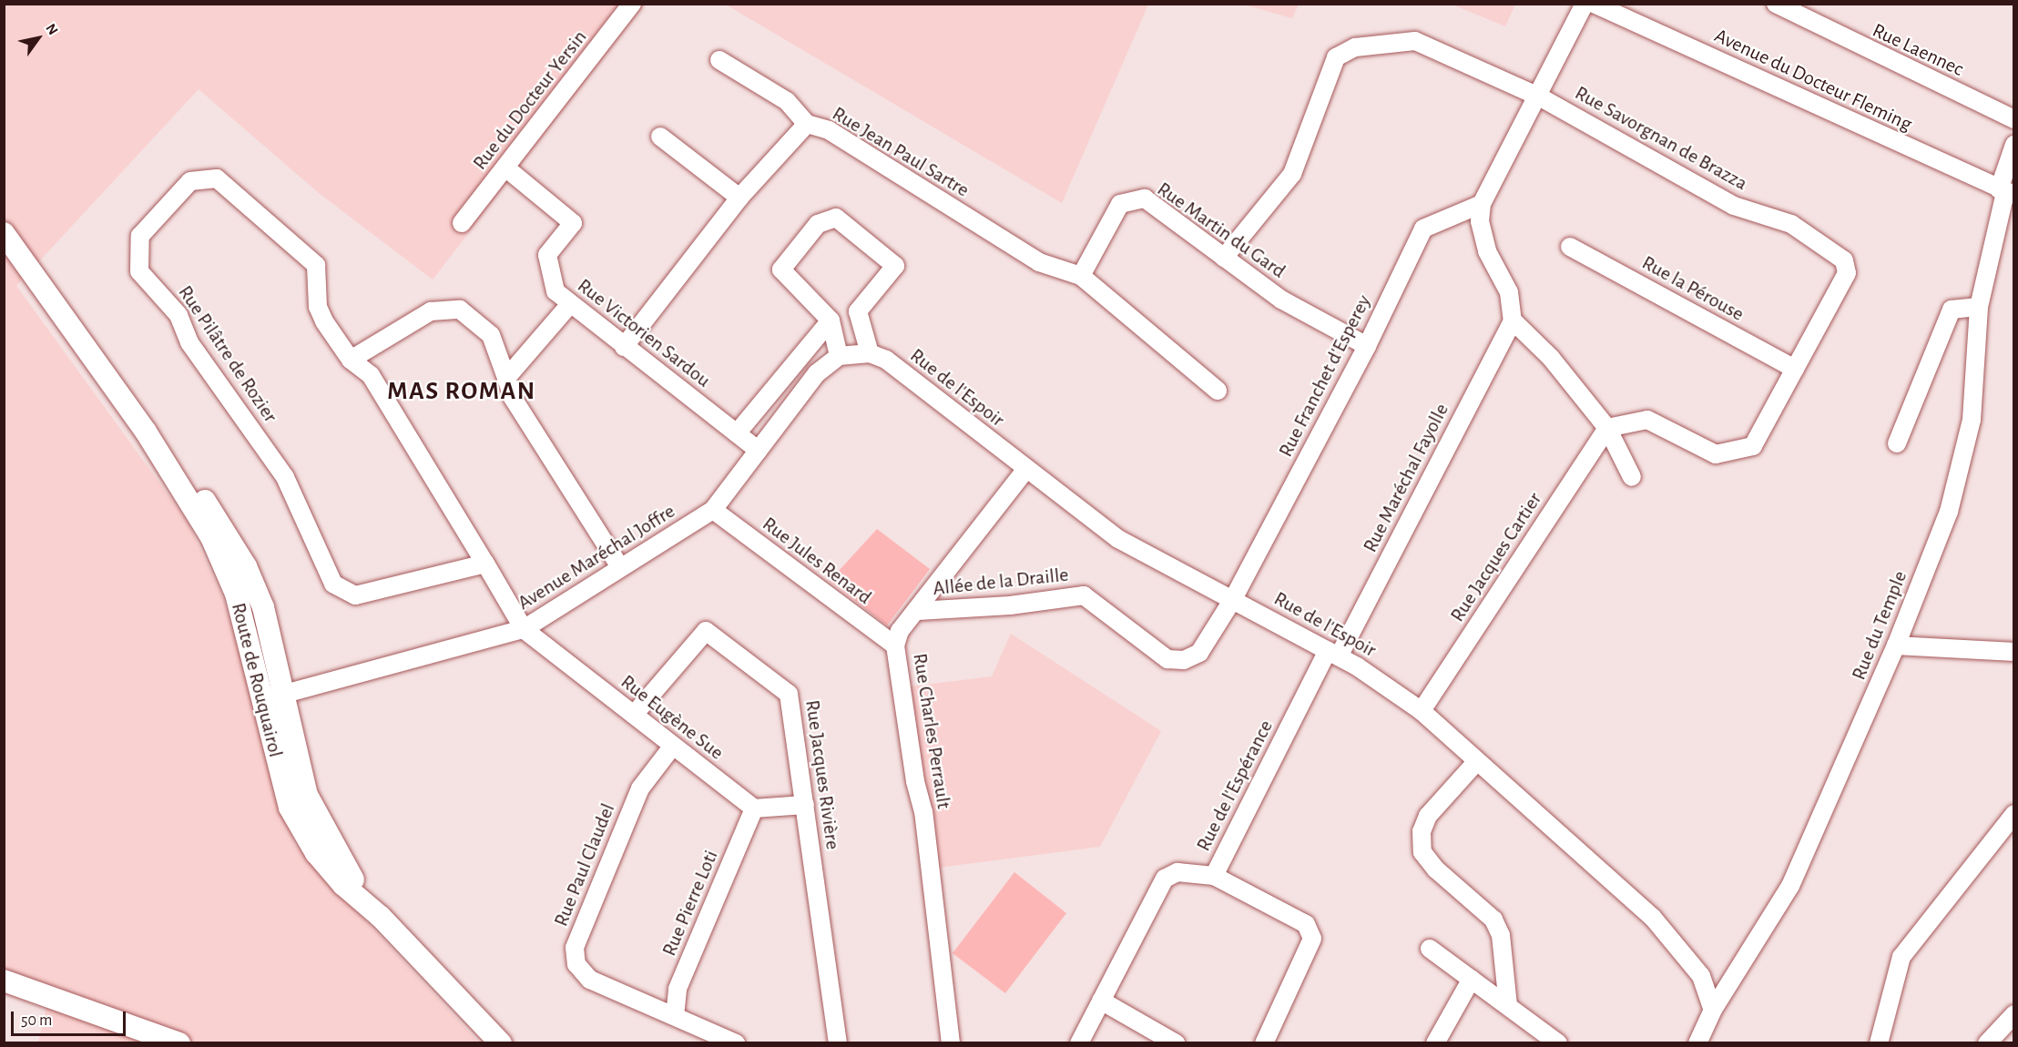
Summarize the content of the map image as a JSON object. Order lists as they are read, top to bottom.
{
  "streets": {
    "street": [
      "Rue Laennec",
      "Avenue du Docteur Fleming",
      "Rue du Docteur Yersin",
      "Rue Savorgnan de Brazza",
      "Rue Jean Paul Sartre",
      "Rue Martin du Gard",
      "Rue la Pérouse",
      "Rue Victorien Sardou",
      "Rue Pilâtre de Rozier",
      "Rue Franchet d'Esperey",
      "Rue de l'Espoir",
      "Rue Maréchal Fayolle",
      "Avenue Maréchal Joffre",
      "Rue Jacques Cartier",
      "Rue Jules Renard",
      "Allée de la Draille",
      "Rue du Temple",
      "Route de Rouquairol",
      "Rue Eugène Sue",
      "Rue Charles Perrault",
      "Rue Jacques Rivière",
      "Rue de l'Espérance",
      "Rue Paul Claudel",
      "Rue Pierre Loti"
    ]
  },
  "crossings": [
    ["Avenue du Docteur Fleming", "Rue du Temple"],
    ["Rue du Docteur Yersin", "Rue Victorien Sardou"],
    ["Rue Savorgnan de Brazza", "Rue Martin du Gard"],
    ["Rue Savorgnan de Brazza", "Rue la Pérouse"],
    ["Rue Savorgnan de Brazza", "Rue Jacques Cartier"],
    ["Rue Jean Paul Sartre", "Rue Martin du Gard"],
    ["Rue Jean Paul Sartre", "Rue Victorien Sardou"],
    ["Rue Martin du Gard", "Rue Franchet d'Esperey"],
    ["Rue Victorien Sardou", "Avenue Maréchal Joffre"],
    ["Rue Pilâtre de Rozier", "Avenue Maréchal Joffre"],
    ["Rue Pilâtre de Rozier", "Rue Eugène Sue"],
    ["Rue Franchet d'Esperey", "Rue de l'Espoir"],
    ["Rue Franchet d'Esperey", "Allée de la Draille"],
    ["Rue de l'Espoir", "Rue Maréchal Fayolle"],
    ["Rue de l'Espoir", "Avenue Maréchal Joffre"],
    ["Rue de l'Espoir", "Rue Jacques Cartier"],
    ["Rue de l'Espoir", "Allée de la Draille"],
    ["Rue de l'Espoir", "Rue du Temple"],
    ["Rue de l'Espoir", "Rue Charles Perrault"],
    ["Rue de l'Espoir", "Rue de l'Espérance"],
    ["Rue Maréchal Fayolle", "Rue de l'Espérance"],
    ["Avenue Maréchal Joffre", "Rue Jules Renard"],
    ["Avenue Maréchal Joffre", "Route de Rouquairol"],
    ["Avenue Maréchal Joffre", "Rue Eugène Sue"],
    ["Rue Jules Renard", "Rue Charles Perrault"],
    ["Allée de la Draille", "Rue Charles Perrault"],
    ["Rue Eugène Sue", "Rue Jacques Rivière"],
    ["Rue Eugène Sue", "Rue Paul Claudel"],
    ["Rue Eugène Sue", "Rue Pierre Loti"],
    ["Rue Paul Claudel", "Rue Pierre Loti"]
  ],
  "districts": ["MAS ROMAN"],
  "scale_bar": "50 m",
  "north": "top right"
}
